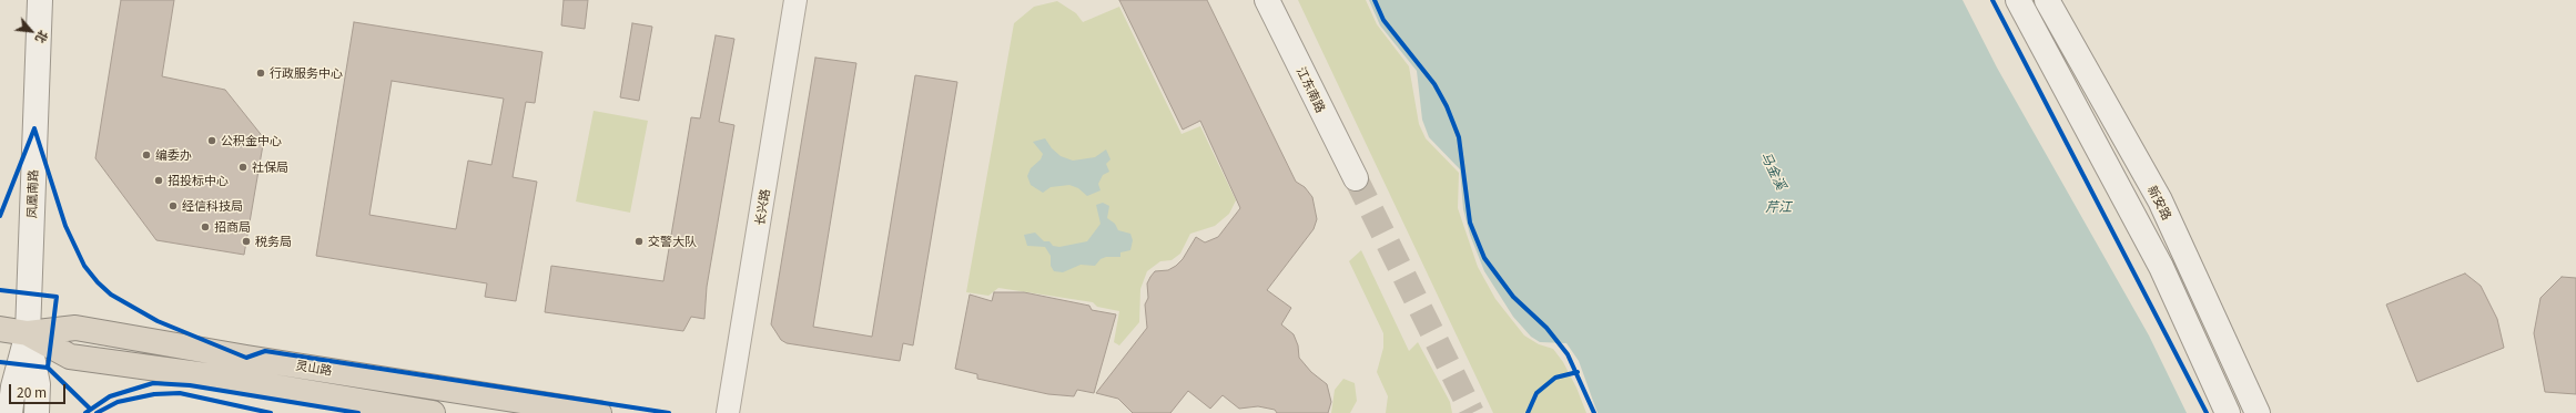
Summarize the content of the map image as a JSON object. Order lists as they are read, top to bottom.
{
  "streets": {
    "highway": ["灵山路"],
    "main road": ["江东南路", "凤凰南路", "新安路"],
    "street": ["长兴路"]
  },
  "crossings": [
    ["凤凰南路", "灵山路"]
  ],
  "water": ["马金溪", "芹江"],
  "places": [
    "行政服务中心",
    "公积金中心",
    "编委办",
    "社保局",
    "招投标中心",
    "经信科技局",
    "招商局",
    "税务局",
    "交警大队"
  ],
  "scale_bar": "20 m",
  "north": "bottom right"
}
